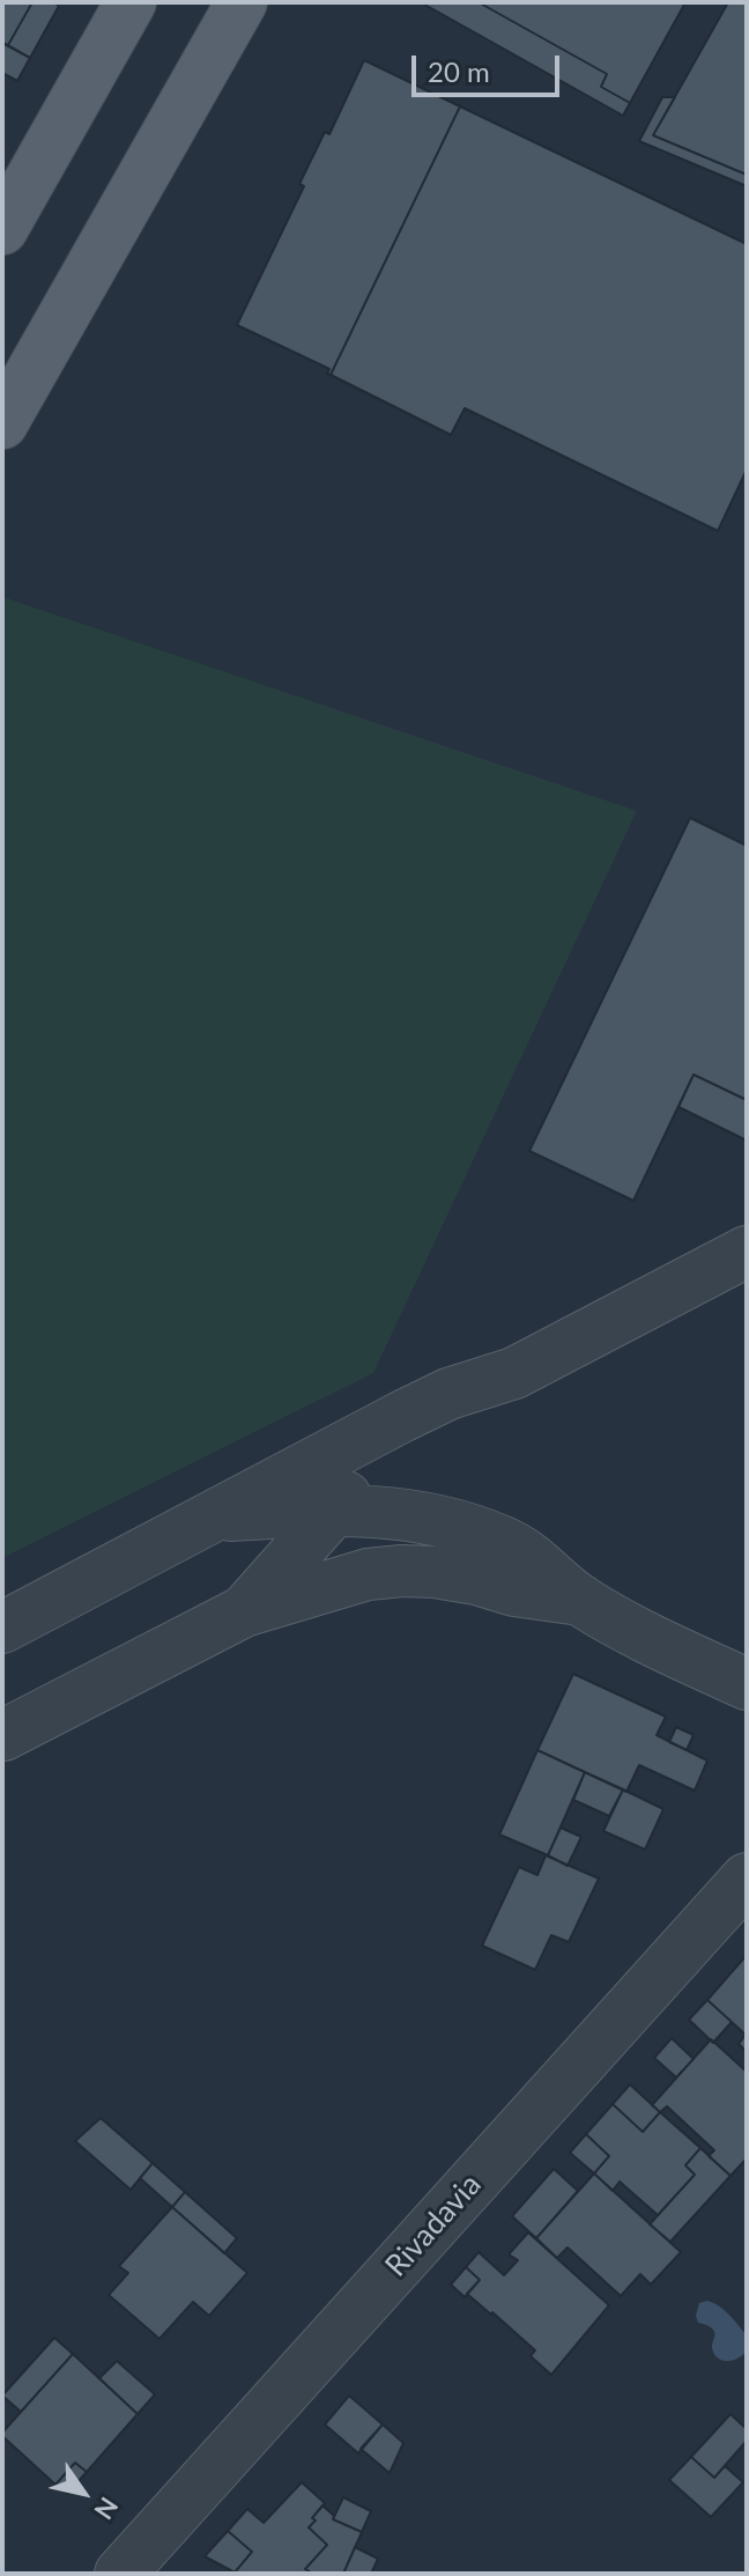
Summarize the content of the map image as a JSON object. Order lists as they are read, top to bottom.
{
  "streets": {
    "street": ["Rivadavia"]
  },
  "scale_bar": "20 m",
  "north": "bottom right"
}
